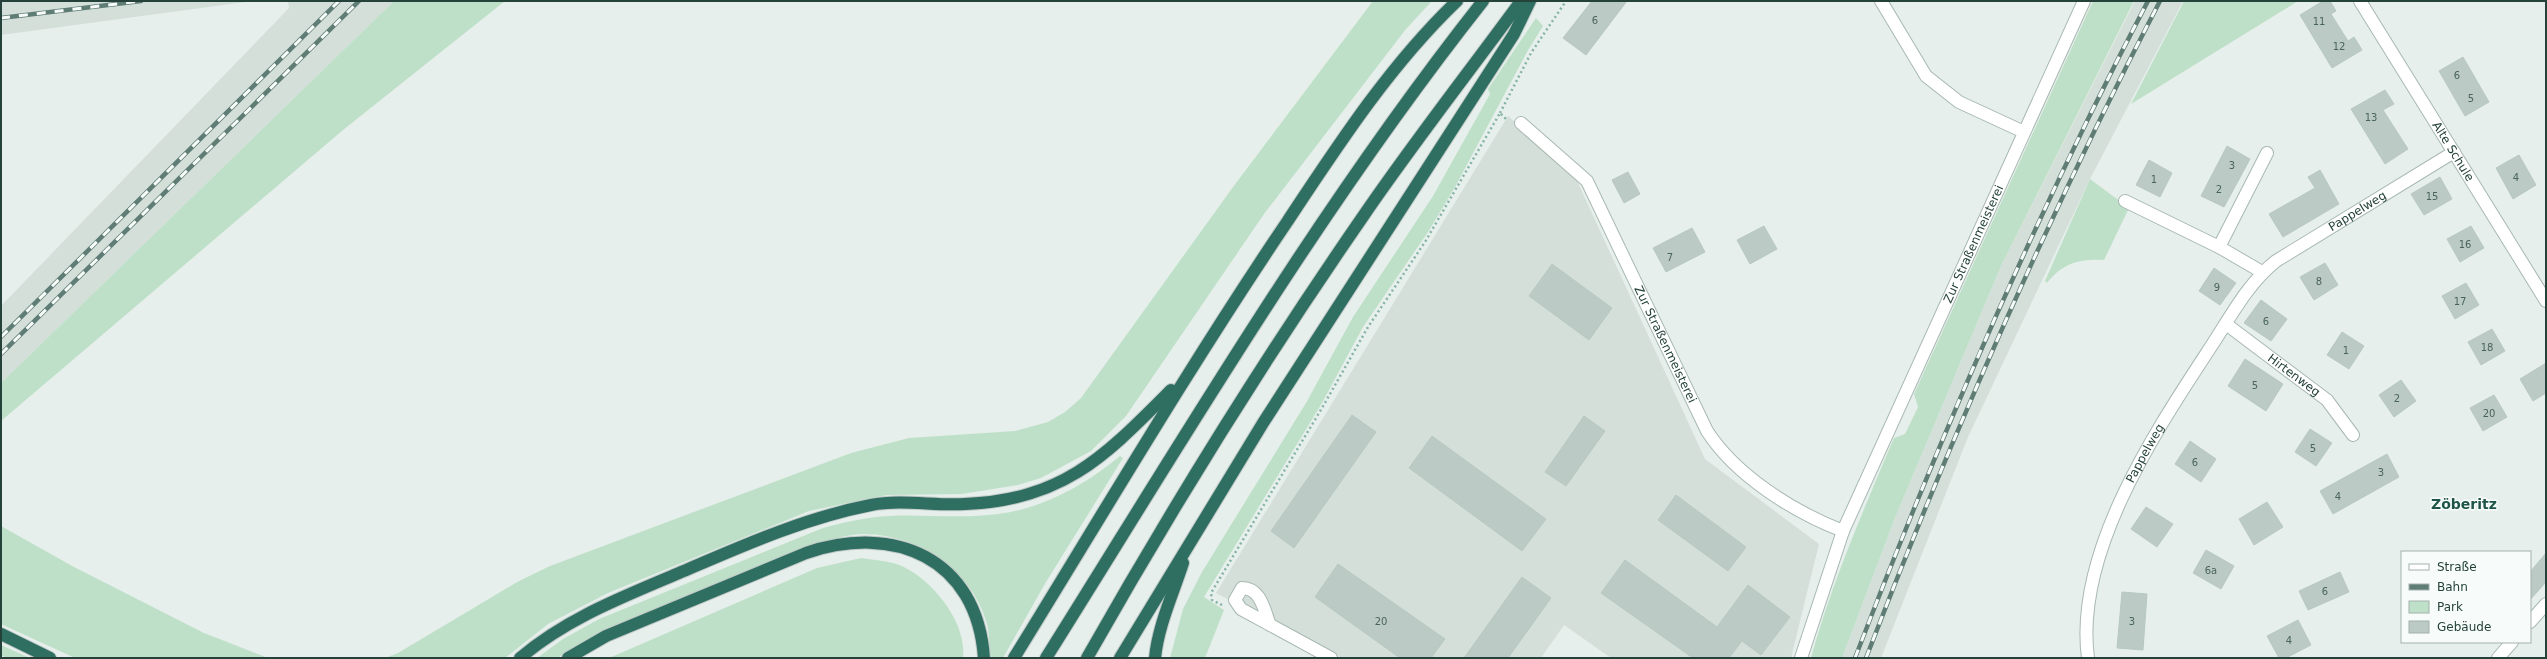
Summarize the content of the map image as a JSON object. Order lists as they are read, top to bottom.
{
  "streets": {
    "street": [
      "Alte Schule",
      "Pappelweg",
      "Zur Straßenmeisterei",
      "Hirtenweg"
    ]
  },
  "crossings": [
    ["Alte Schule", "Pappelweg"],
    ["Pappelweg", "Hirtenweg"]
  ],
  "districts": ["Zöberitz"],
  "house_numbers": [
    "6",
    "11",
    "12",
    "6",
    "5",
    "13",
    "3",
    "4",
    "1",
    "2",
    "15",
    "16",
    "7",
    "8",
    "9",
    "17",
    "6",
    "18",
    "1",
    "5",
    "2",
    "20",
    "5",
    "6",
    "3",
    "4",
    "6a",
    "6",
    "20",
    "3",
    "4"
  ],
  "legend": [
    "Straße",
    "Bahn",
    "Park",
    "Gebäude"
  ]
}
